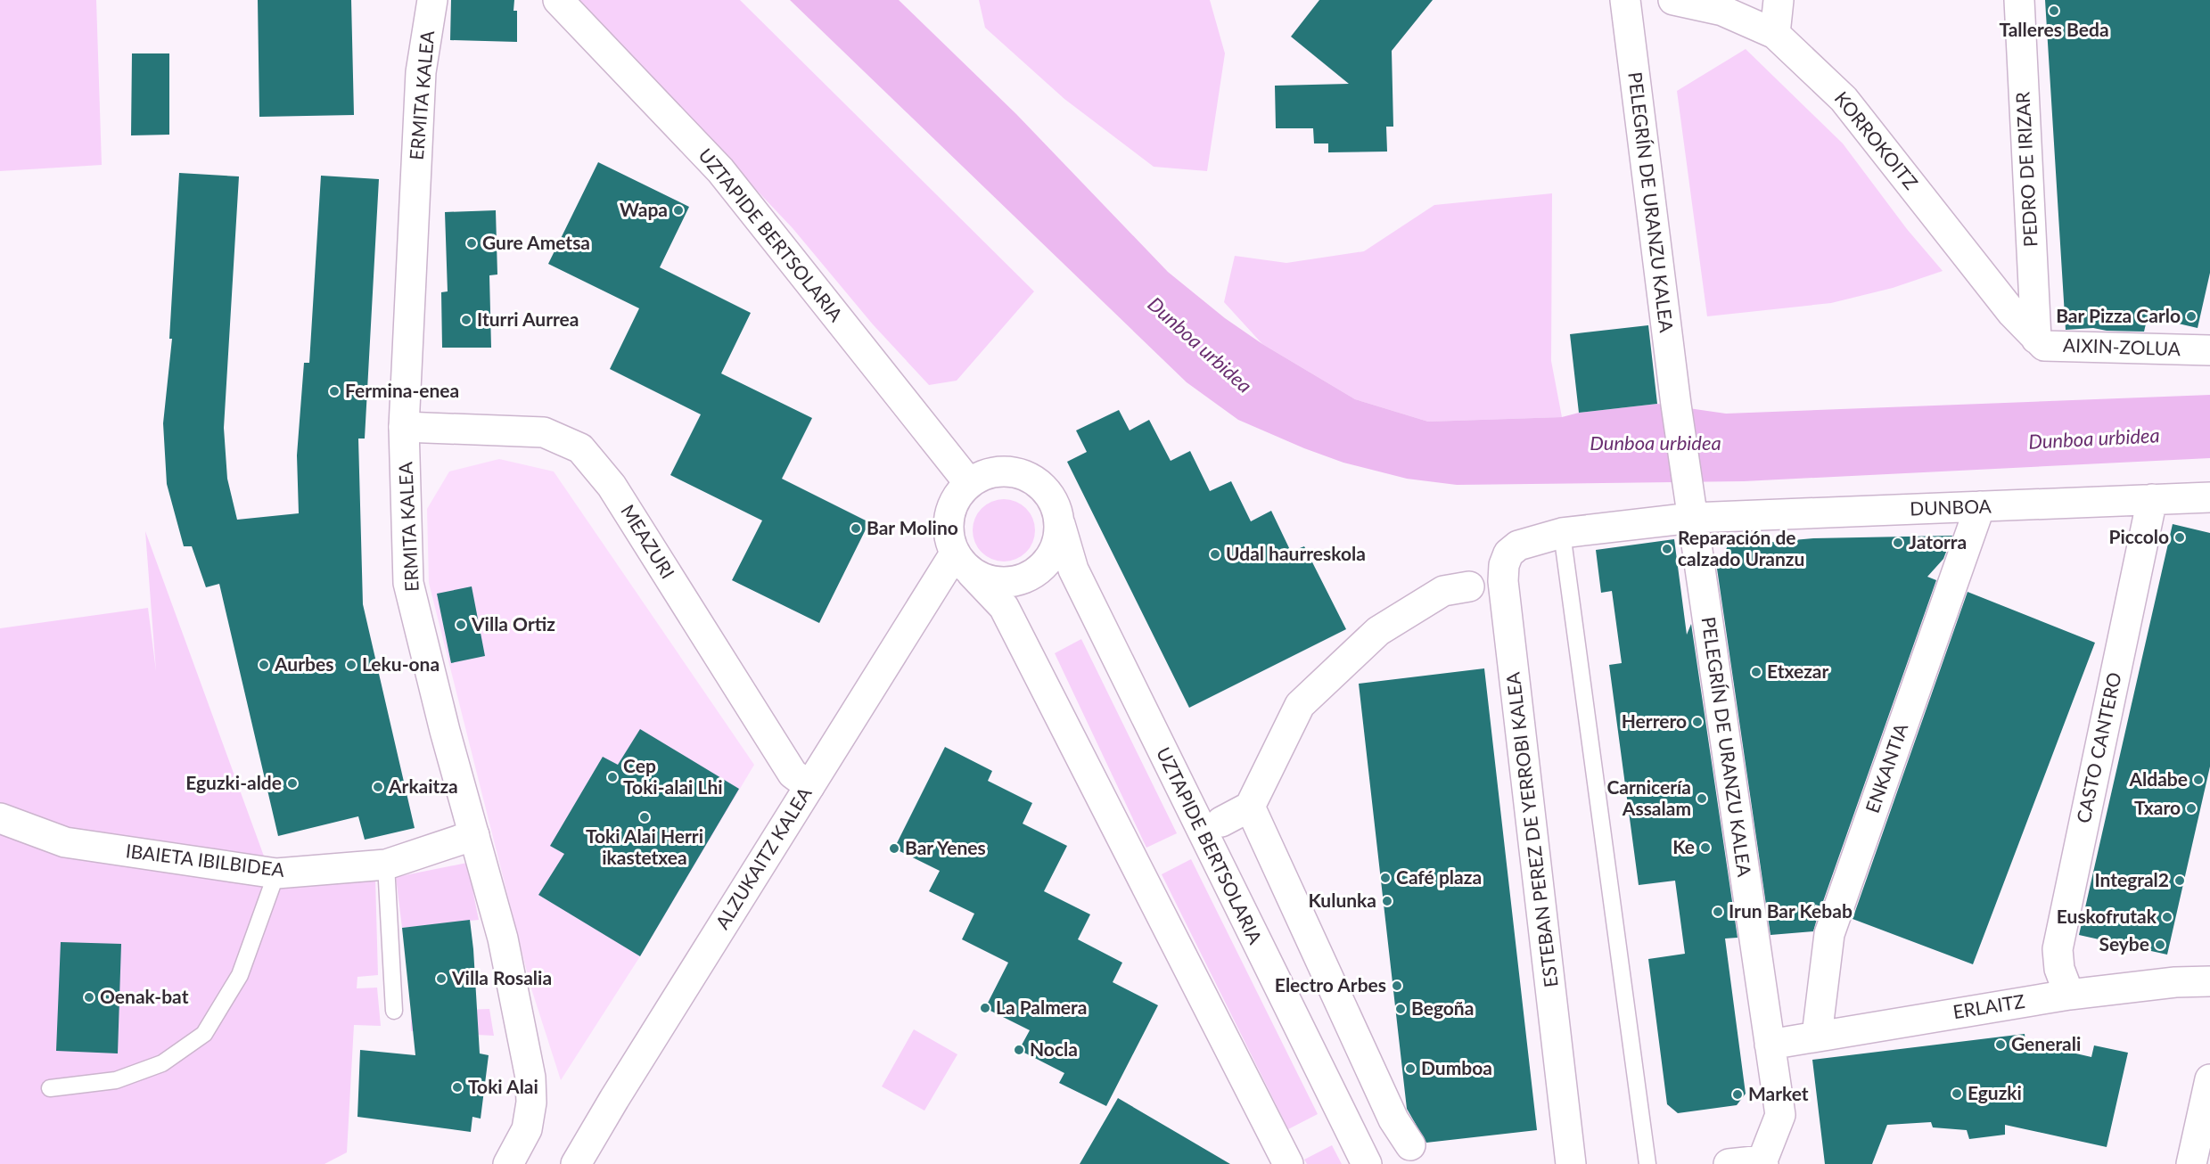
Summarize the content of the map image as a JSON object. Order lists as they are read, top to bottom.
{
  "streets": {
    "street": [
      "ERMITA KALEA",
      "KORROKOITZ",
      "PEDRO DE IRIZAR",
      "PELEGRÍN DE URANZU KALEA",
      "UZTAPIDE BERTSOLARIA",
      "AIXIN-ZOLUA",
      "DUNBOA",
      "MEAZURI",
      "CASTO CANTERO",
      "ENKANTIA",
      "ESTEBAN PEREZ DE YERROBI KALEA",
      "ALZUKAITZ KALEA",
      "IBAIETA IBILBIDEA",
      "ERLAITZ"
    ]
  },
  "crossings": [
    ["ERMITA KALEA", "MEAZURI"],
    ["ERMITA KALEA", "IBAIETA IBILBIDEA"],
    ["KORROKOITZ", "PEDRO DE IRIZAR"],
    ["KORROKOITZ", "AIXIN-ZOLUA"],
    ["PEDRO DE IRIZAR", "AIXIN-ZOLUA"],
    ["PELEGRÍN DE URANZU KALEA", "DUNBOA"],
    ["PELEGRÍN DE URANZU KALEA", "ESTEBAN PEREZ DE YERROBI KALEA"],
    ["PELEGRÍN DE URANZU KALEA", "ERLAITZ"],
    ["UZTAPIDE BERTSOLARIA", "ALZUKAITZ KALEA"],
    ["DUNBOA", "CASTO CANTERO"],
    ["DUNBOA", "ENKANTIA"],
    ["DUNBOA", "ESTEBAN PEREZ DE YERROBI KALEA"],
    ["MEAZURI", "ALZUKAITZ KALEA"],
    ["CASTO CANTERO", "ERLAITZ"],
    ["ENKANTIA", "ERLAITZ"]
  ],
  "water": ["Dunboa urbidea"],
  "places": [
    "Talleres Beda",
    "Wapa",
    "Gure Ametsa",
    "Bar Pizza Carlo",
    "Iturri Aurrea",
    "Fermina-enea",
    "Bar Molino",
    "Piccolo",
    "Jatorra",
    "Reparación de calzado Uranzu",
    "Udal haurreskola",
    "Villa Ortiz",
    "Aurbes",
    "Leku-ona",
    "Etxezar",
    "Herrero",
    "Cep Toki-alai Lhi",
    "Aldabe",
    "Eguzki-alde",
    "Arkaitza",
    "Carnicería Assalam",
    "Txaro",
    "Toki Alai Herri ikastetxea",
    "Ke",
    "Bar Yenes",
    "Café plaza",
    "Integral2",
    "Kulunka",
    "Irun Bar Kebab",
    "Euskofrutak",
    "Seybe",
    "Villa Rosalia",
    "Electro Arbes",
    "Oenak-bat",
    "La Palmera",
    "Begoña",
    "Generali",
    "Nocla",
    "Dumboa",
    "Toki Alai",
    "Eguzki",
    "Market"
  ]
}
